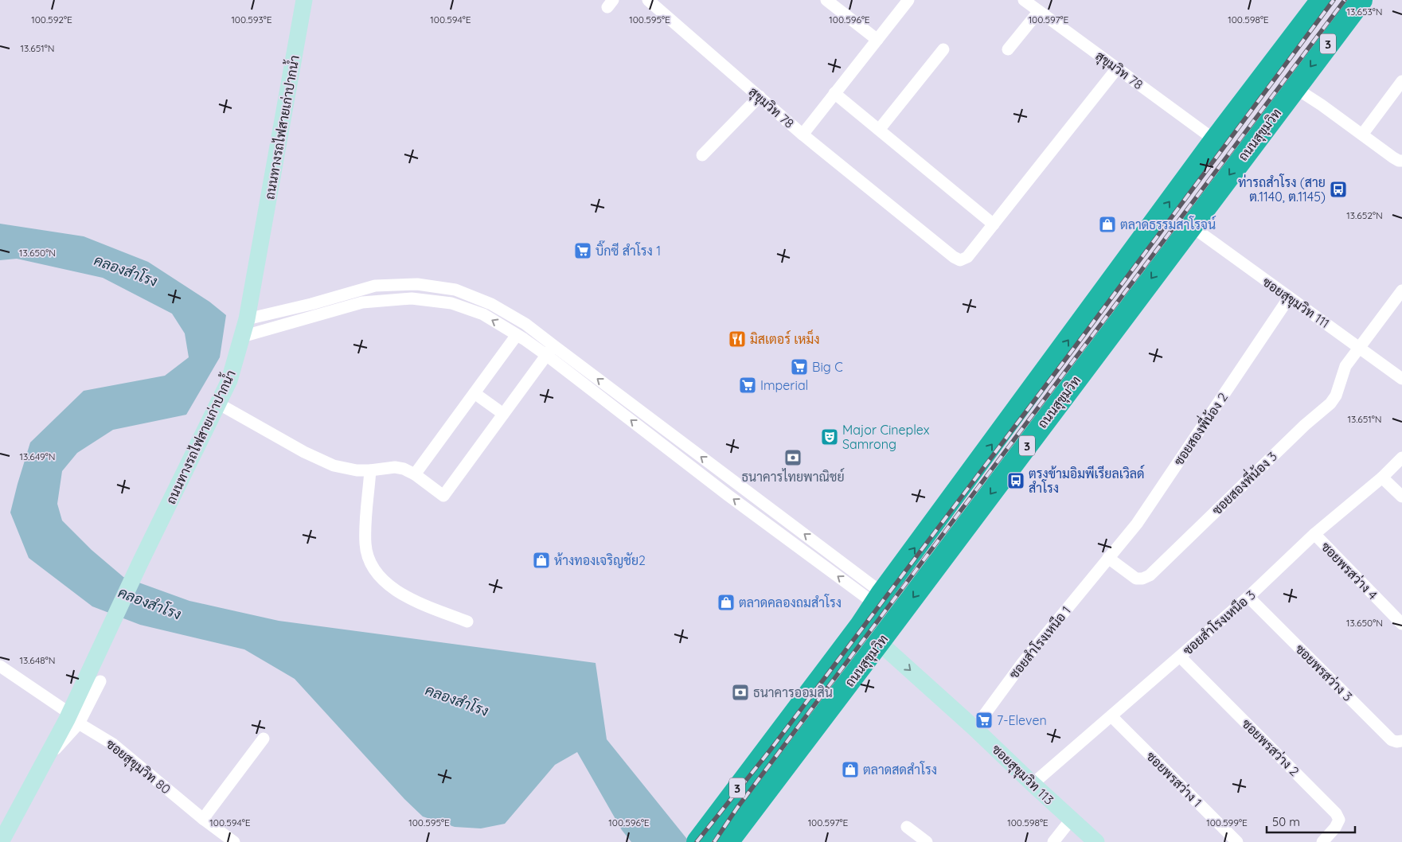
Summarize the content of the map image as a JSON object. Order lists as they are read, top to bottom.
{
  "streets": {
    "highway": ["3", "ถนนสุขุมวิท"],
    "main road": ["ถนนทางรถไฟสายเก่าปากน้ำ", "ซอยสุขุมวิท 113"],
    "street": [
      "สุขุมวิท 78",
      "ซอยสุขุมวิท 111",
      "ซอยสองพี่น้อง 2",
      "ซอยสองพี่น้อง 3",
      "ซอยพรสว่าง 4",
      "ซอยสำโรงเหนือ 3",
      "ซอยสำโรงเหนือ 1",
      "ซอยพรสว่าง 3",
      "ซอยพรสว่าง 2",
      "ซอยสุขุมวิท 80",
      "ซอยพรสว่าง 1"
    ]
  },
  "crossings": [
    ["สุขุมวิท 78", "ถนนสุขุมวิท"],
    ["ถนนทางรถไฟสายเก่าปากน้ำ", "ซอยสุขุมวิท 80"],
    ["ถนนสุขุมวิท", "ซอยสุขุมวิท 111"],
    ["ถนนสุขุมวิท", "ซอยสุขุมวิท 113"],
    ["ซอยสุขุมวิท 111", "ซอยสองพี่น้อง 2"],
    ["ซอยสุขุมวิท 111", "ซอยสองพี่น้อง 3"],
    ["ซอยสองพี่น้อง 2", "ซอยสองพี่น้อง 3"],
    ["ซอยสองพี่น้อง 2", "ซอยสำโรงเหนือ 1"],
    ["ซอยสองพี่น้อง 3", "ซอยสำโรงเหนือ 1"],
    ["ซอยพรสว่าง 4", "ซอยสำโรงเหนือ 3"],
    ["ซอยสำโรงเหนือ 3", "ซอยพรสว่าง 3"],
    ["ซอยสำโรงเหนือ 3", "ซอยพรสว่าง 2"],
    ["ซอยสำโรงเหนือ 3", "ซอยสุขุมวิท 113"],
    ["ซอยสำโรงเหนือ 3", "ซอยพรสว่าง 1"],
    ["ซอยสำโรงเหนือ 1", "ซอยสุขุมวิท 113"]
  ],
  "one_way": ["ซอยสุขุมวิท 113"],
  "water": ["คลองสำโรง"],
  "places": {
    "bus stop": ["ท่ารถสำโรง (สาย ต.1140, ต.1145)", "ตรงข้ามอิมพีเรียลเวิลด์ สําโรง"],
    "shop": [
      "ตลาดธรรมสาโรจน์",
      "ห้างทองเจริญชัย2",
      "ตลาดคลองถมสำโรง",
      "ตลาดสดสำโรง"
    ],
    "supermarket": [
      "บิ๊กซี สำโรง 1",
      "Big C",
      "Imperial",
      "7-Eleven"
    ],
    "restaurant": ["มิสเตอร์ เหม็ง"],
    "theatre": ["Major Cineplex Samrong"],
    "bank": ["ธนาคารไทยพาณิชย์", "ธนาคารออมสิน"]
  },
  "scale_bar": "50 m",
  "coordinates": [
    "13.653°N",
    "100.592°E",
    "100.593°E",
    "100.594°E",
    "100.595°E",
    "100.596°E",
    "100.597°E",
    "100.598°E",
    "13.651°N",
    "13.652°N",
    "13.650°N",
    "13.649°N",
    "13.648°N",
    "100.599°E"
  ]
}
